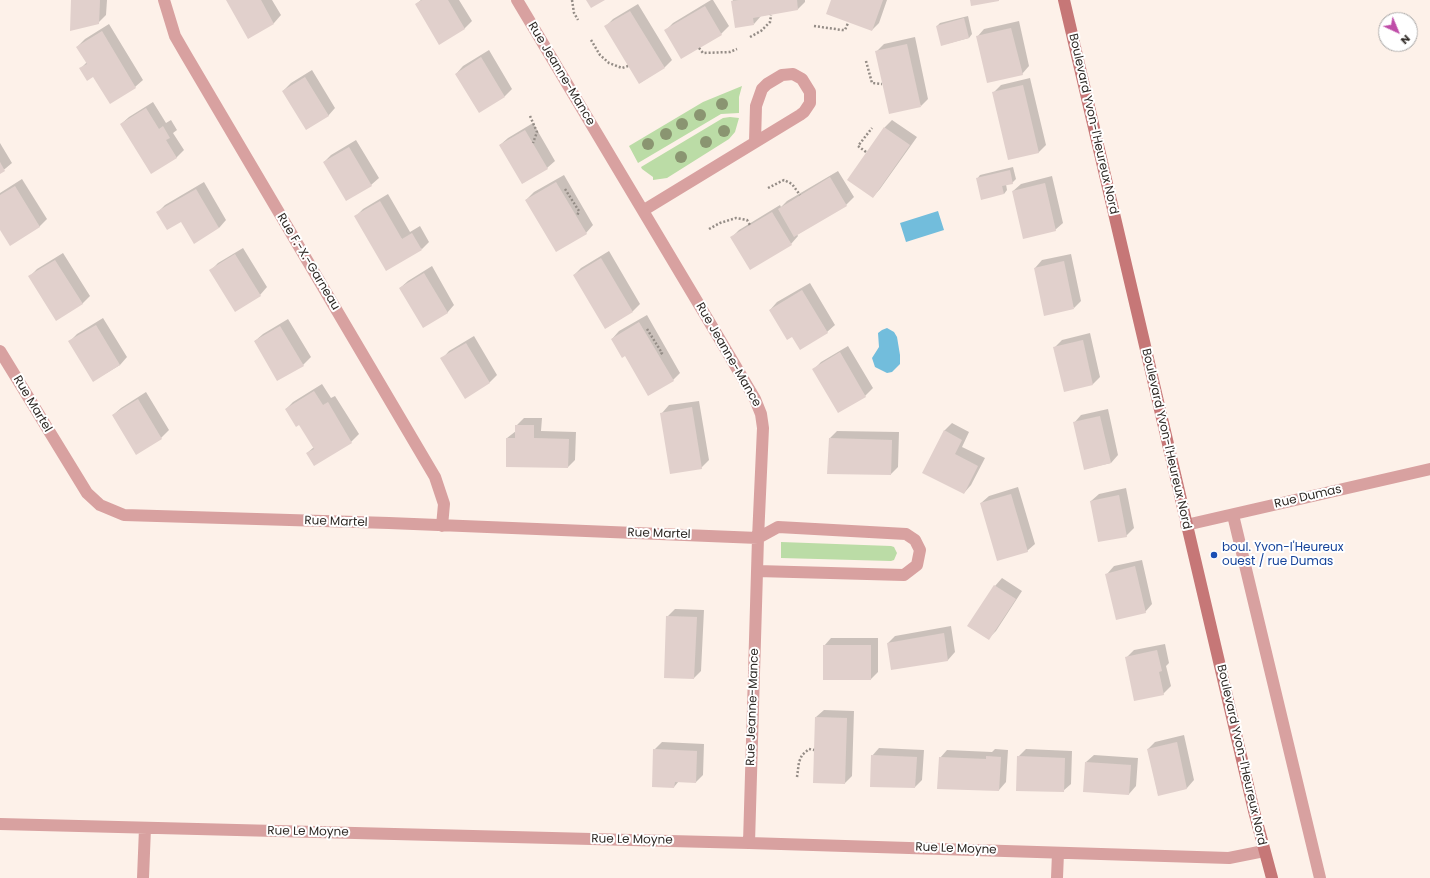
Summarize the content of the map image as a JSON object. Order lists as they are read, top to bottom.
{
  "streets": {
    "street": [
      "Rue Jeanne-Mance",
      "Boulevard Yvon-l'Heureux Nord",
      "Rue F.-X.-Garneau",
      "Rue Martel",
      "Rue Dumas",
      "Rue Le Moyne"
    ]
  },
  "crossings": [
    ["Rue Jeanne-Mance", "Rue Martel"],
    ["Rue Jeanne-Mance", "Rue Le Moyne"],
    ["Boulevard Yvon-l'Heureux Nord", "Rue Dumas"],
    ["Boulevard Yvon-l'Heureux Nord", "Rue Le Moyne"],
    ["Rue F.-X.-Garneau", "Rue Martel"]
  ],
  "places": ["boul. Yvon-l'Heureux ouest / rue Dumas"],
  "north": "bottom right"
}
